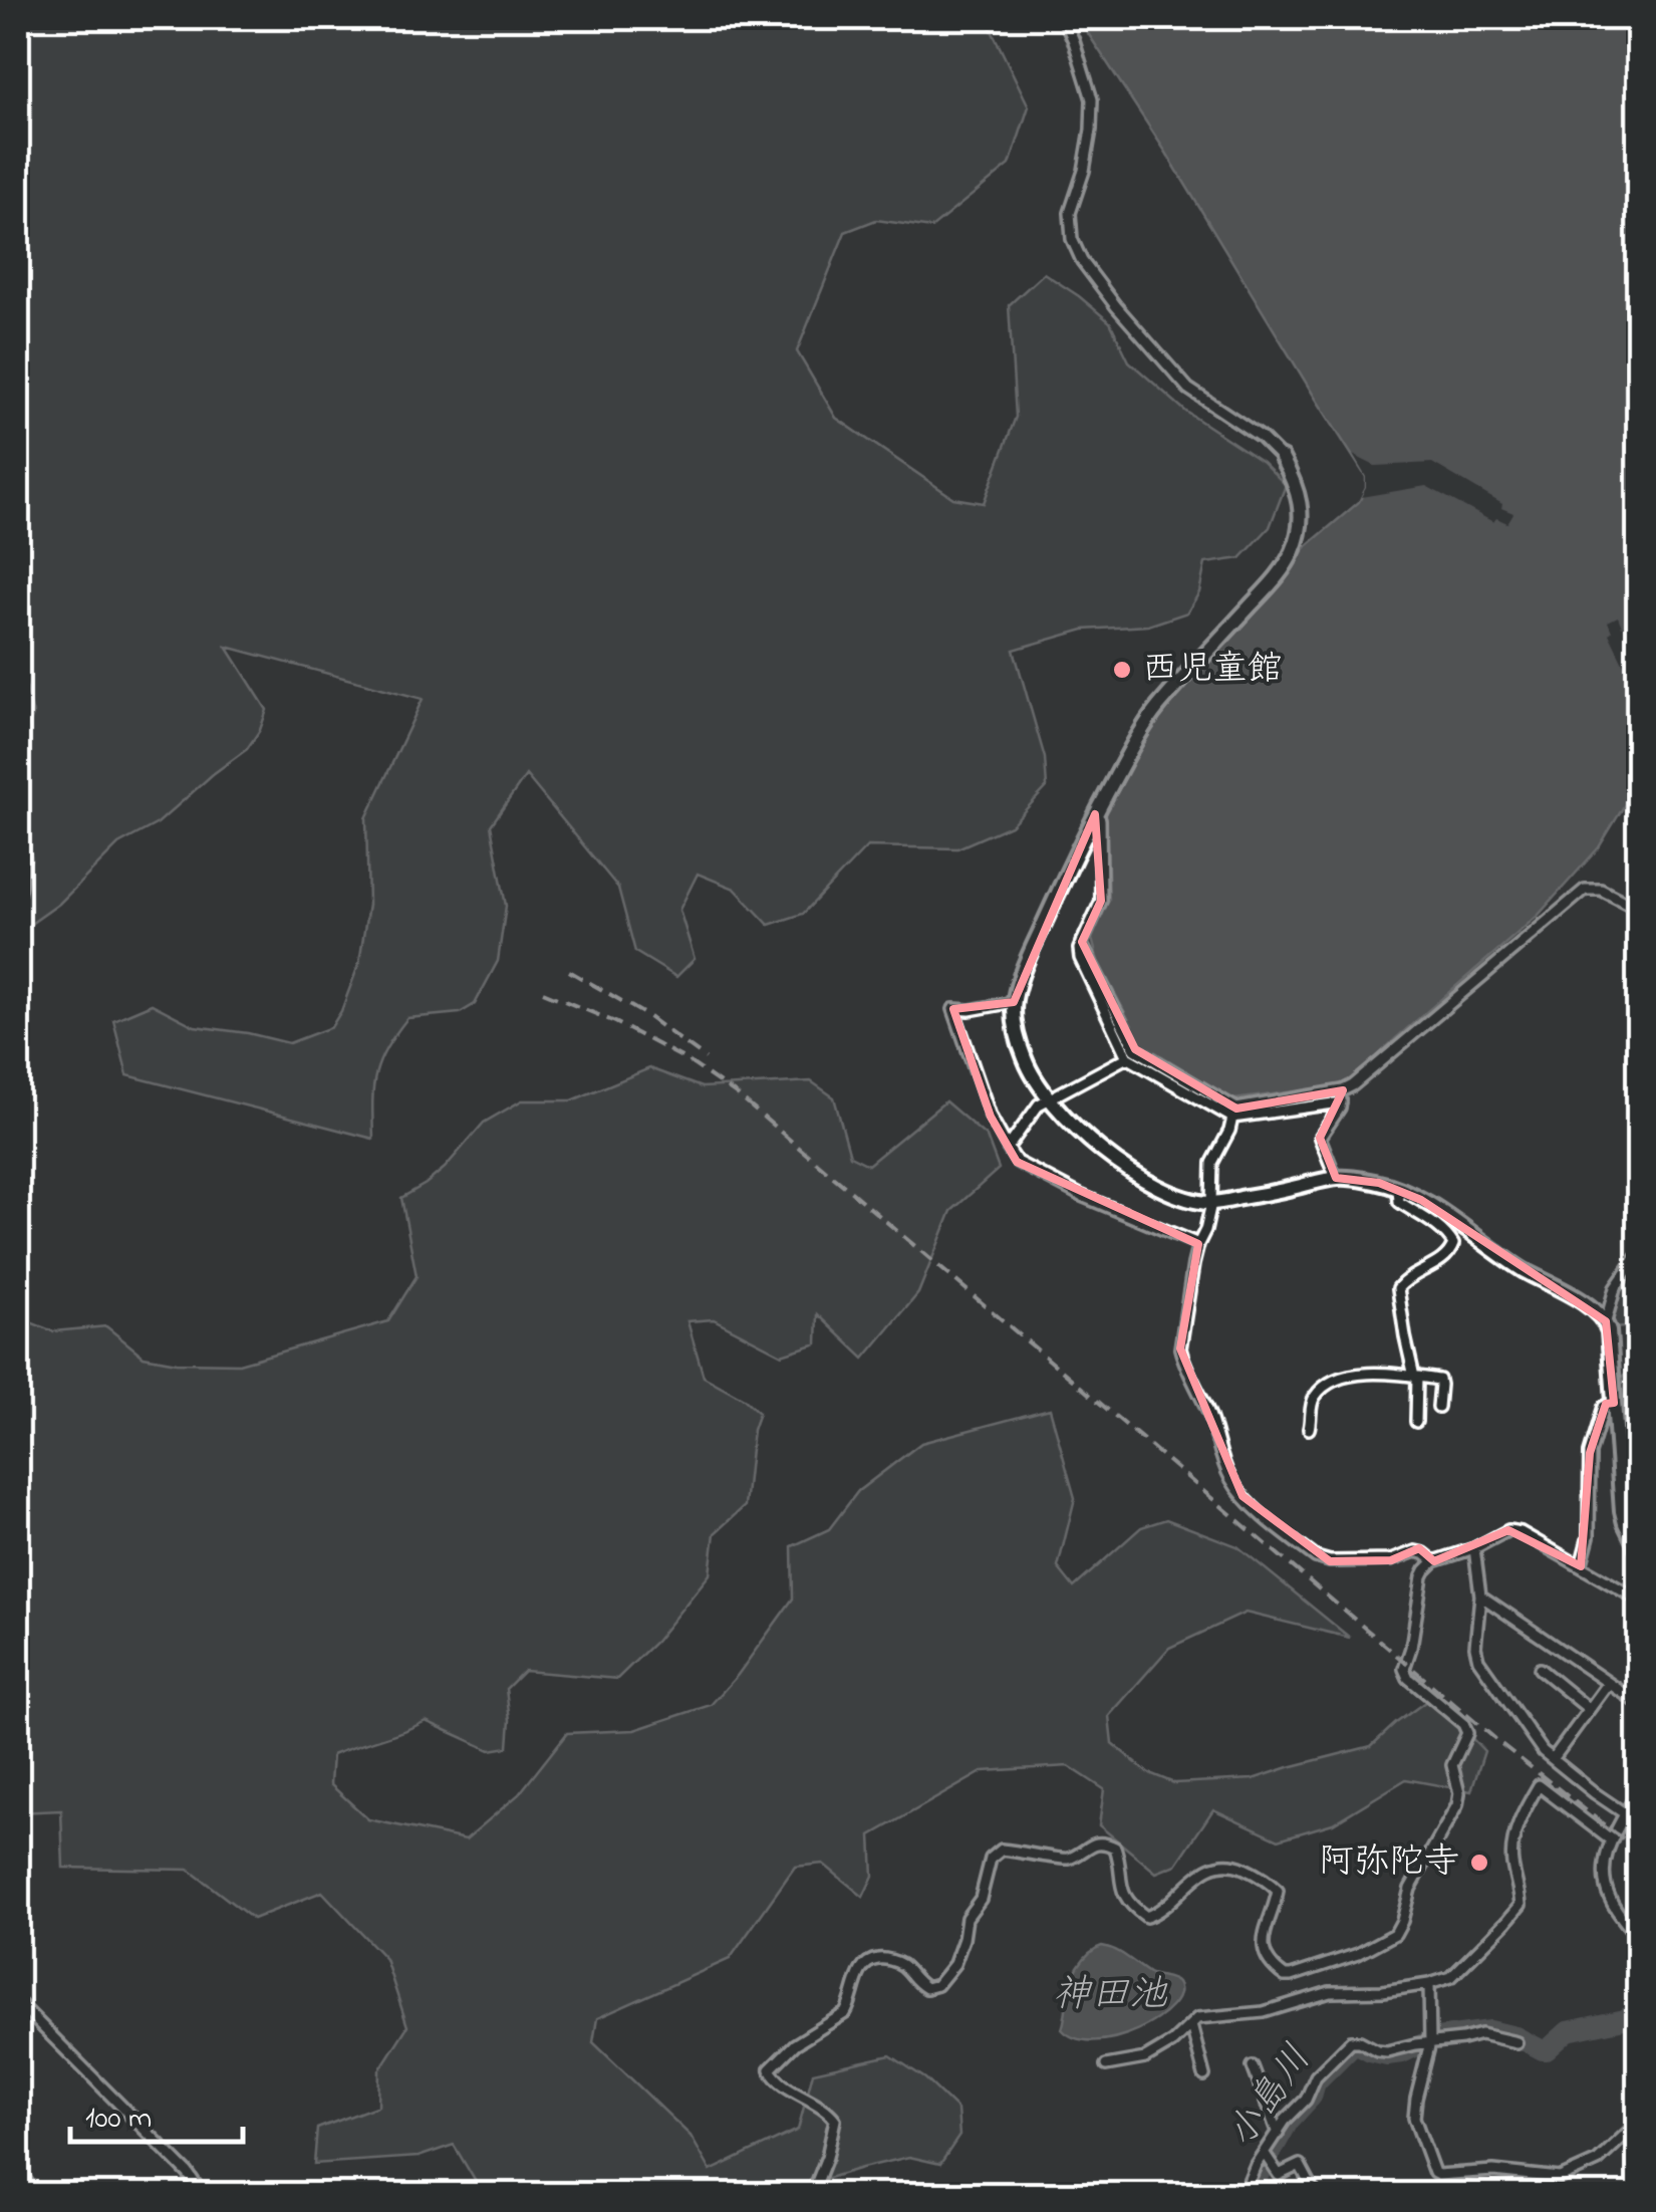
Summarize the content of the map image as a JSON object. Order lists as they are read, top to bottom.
{
  "water": ["神田池", "小島川"],
  "places": ["西児童館", "阿弥陀寺"],
  "scale_bar": "100 m"
}
